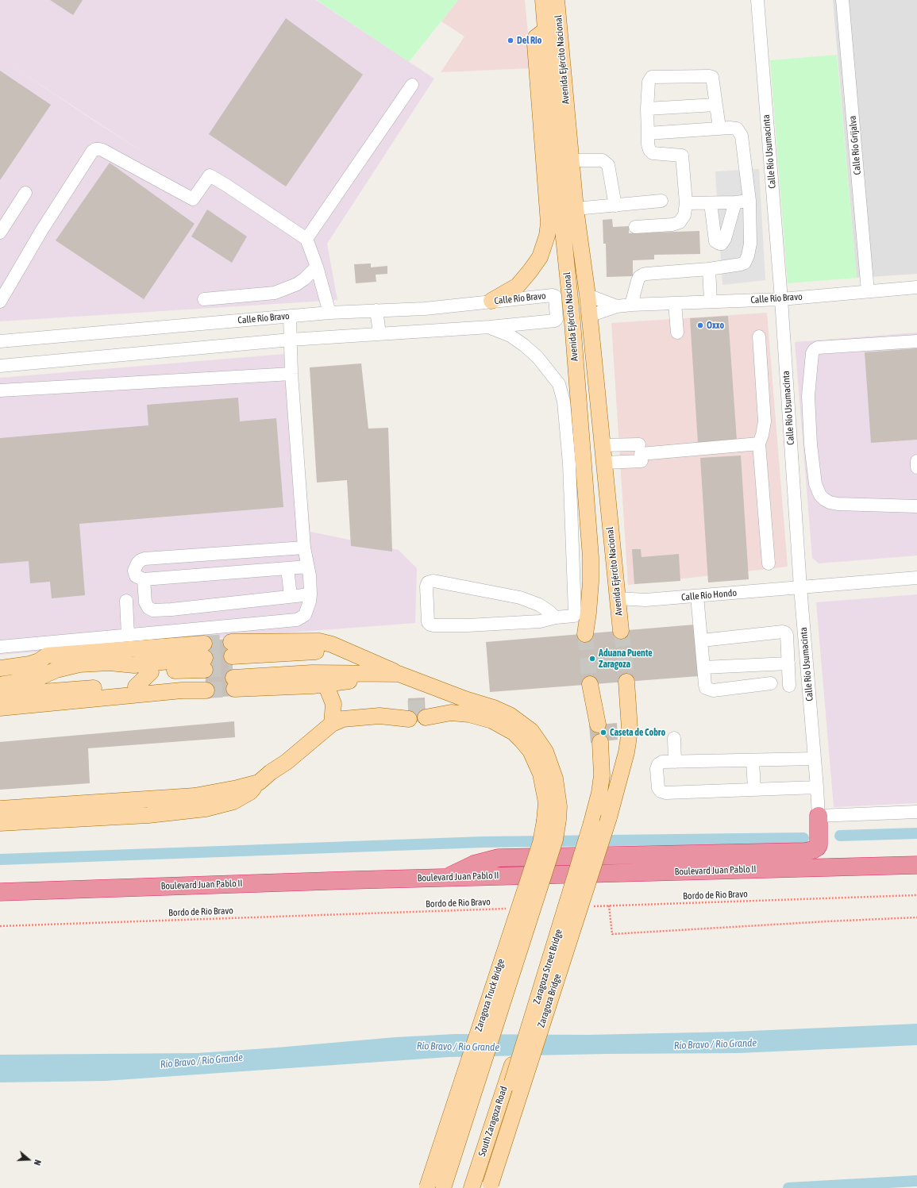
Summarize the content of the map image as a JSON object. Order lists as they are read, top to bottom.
{
  "streets": {
    "highway": ["Boulevard Juan Pablo II"],
    "main road": [
      "Avenida Ejército Nacional",
      "Zaragoza Street Bridge",
      "Zaragoza Truck Bridge",
      "Zaragoza Bridge"
    ],
    "street": [
      "Calle Río Grijalva",
      "Calle Río Usumacinta",
      "Calle Río Bravo",
      "Calle Río Hondo"
    ],
    "path": ["Bordo de Rio Bravo"]
  },
  "crossings": [
    ["Avenida Ejército Nacional", "Calle Río Bravo"],
    ["Avenida Ejército Nacional", "Calle Río Hondo"],
    ["Calle Río Grijalva", "Calle Río Bravo"],
    ["Calle Río Usumacinta", "Calle Río Bravo"],
    ["Calle Río Usumacinta", "Calle Río Hondo"],
    ["Zaragoza Street Bridge", "Zaragoza Bridge"]
  ],
  "water": ["Río Bravo / Rio Grande"],
  "places": [
    "Del Rio",
    "Oxxo",
    "Aduana Puente Zaragoza",
    "Caseta de Cobro"
  ],
  "north": "right"
}
